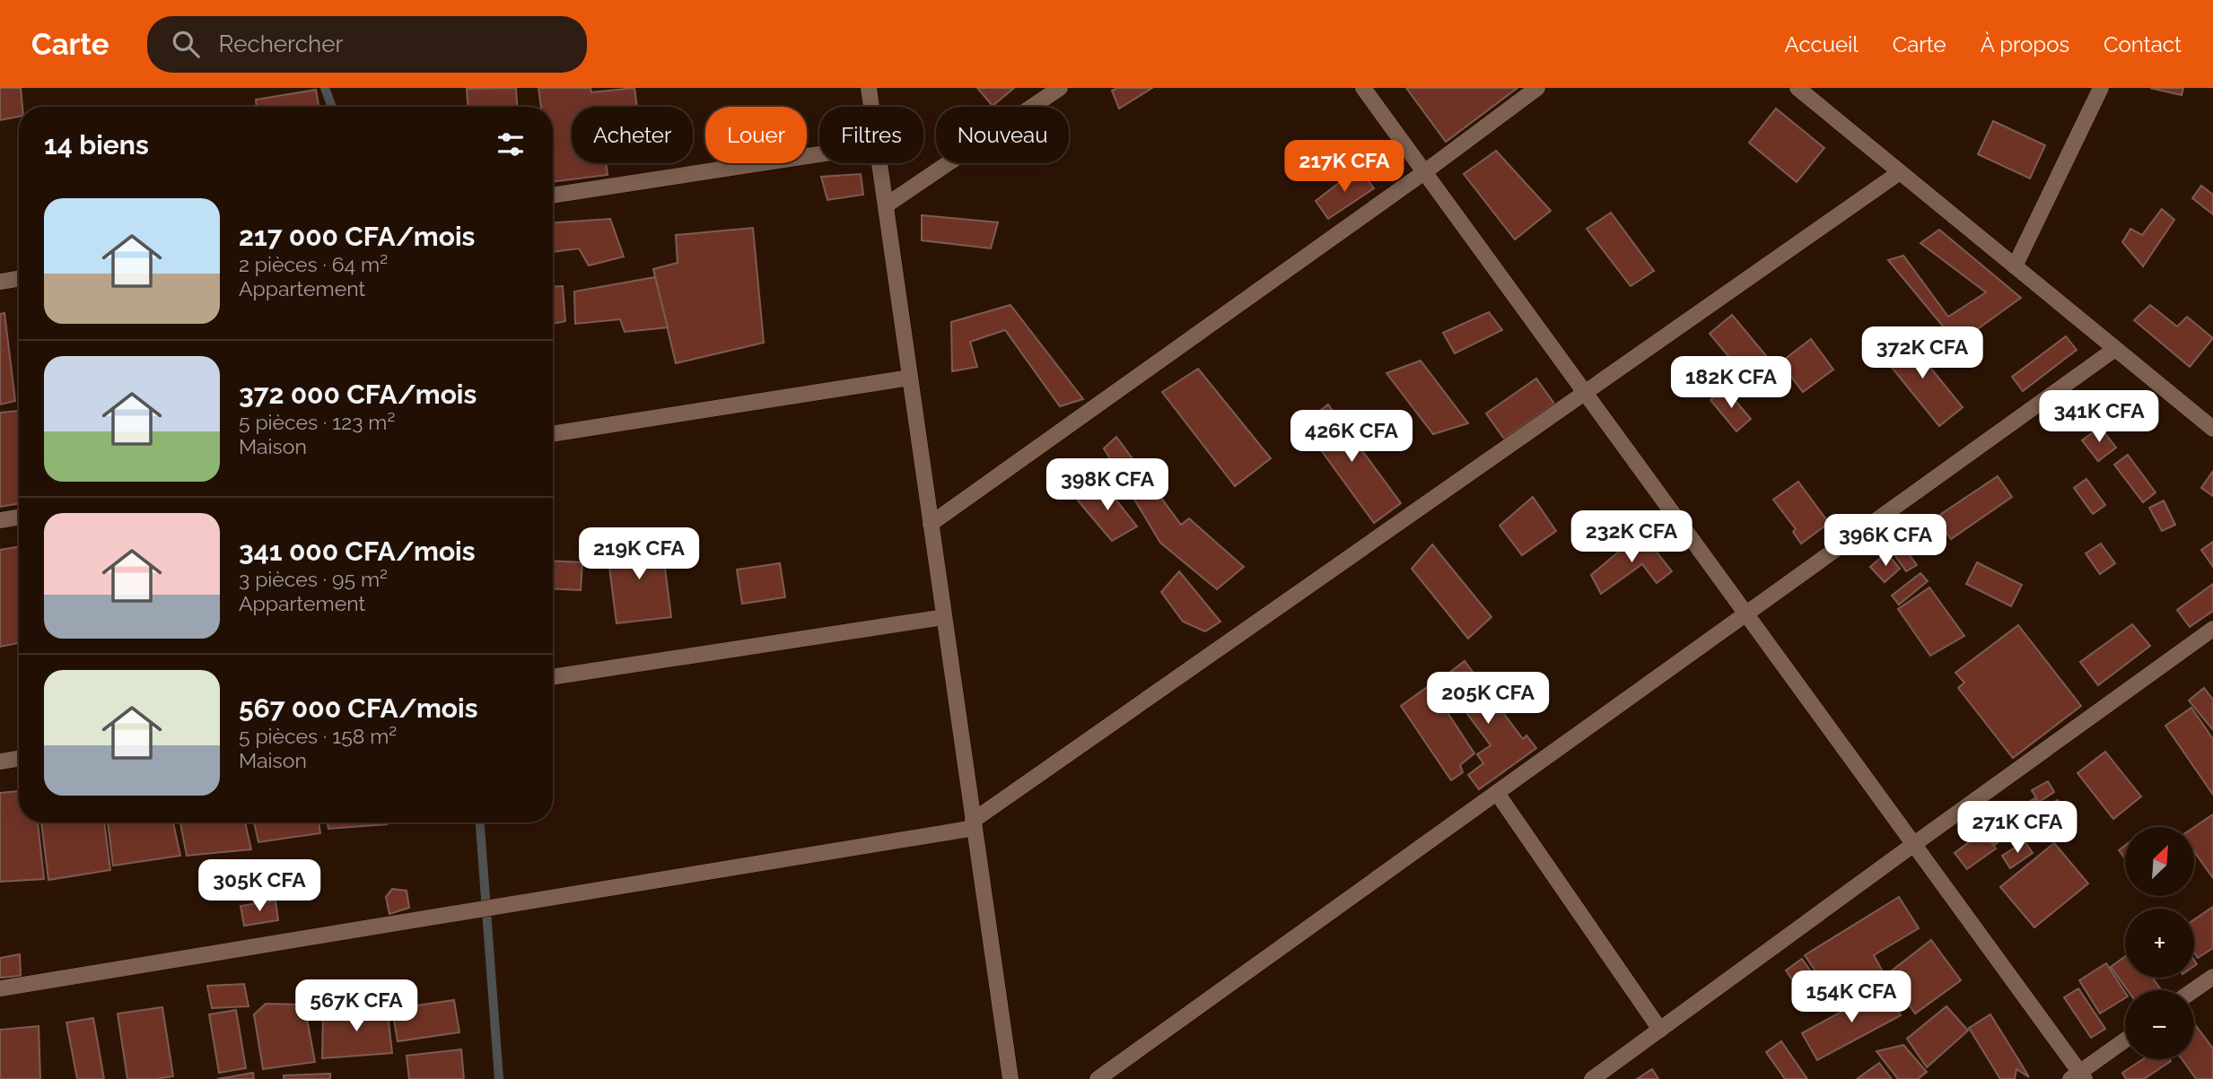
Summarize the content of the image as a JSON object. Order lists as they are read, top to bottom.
{
  "north": "top right",
  "page": {
    "header": "Carte",
    "search": "Rechercher",
    "nav": [
      "Accueil",
      "Carte",
      "À propos",
      "Contact"
    ],
    "chip": [
      "Acheter",
      "Louer",
      "Filtres",
      "Nouveau"
    ],
    "heading": "14 biens",
    "price": [
      "217K CFA",
      "372K CFA",
      "182K CFA",
      "341K CFA",
      "426K CFA",
      "398K CFA",
      "232K CFA",
      "396K CFA",
      "219K CFA",
      "205K CFA",
      "271K CFA",
      "305K CFA",
      "154K CFA",
      "567K CFA"
    ],
    "list": [
      {
        "name": "217 000 CFA/mois",
        "note": "2 pièces · 64 m² · Appartement"
      },
      {
        "name": "372 000 CFA/mois",
        "note": "5 pièces · 123 m² · Maison"
      },
      {
        "name": "341 000 CFA/mois",
        "note": "3 pièces · 95 m² · Appartement"
      },
      {
        "name": "567 000 CFA/mois",
        "note": "5 pièces · 158 m² · Maison"
      }
    ],
    "map_buttons": ["+", "−"]
  }
}
